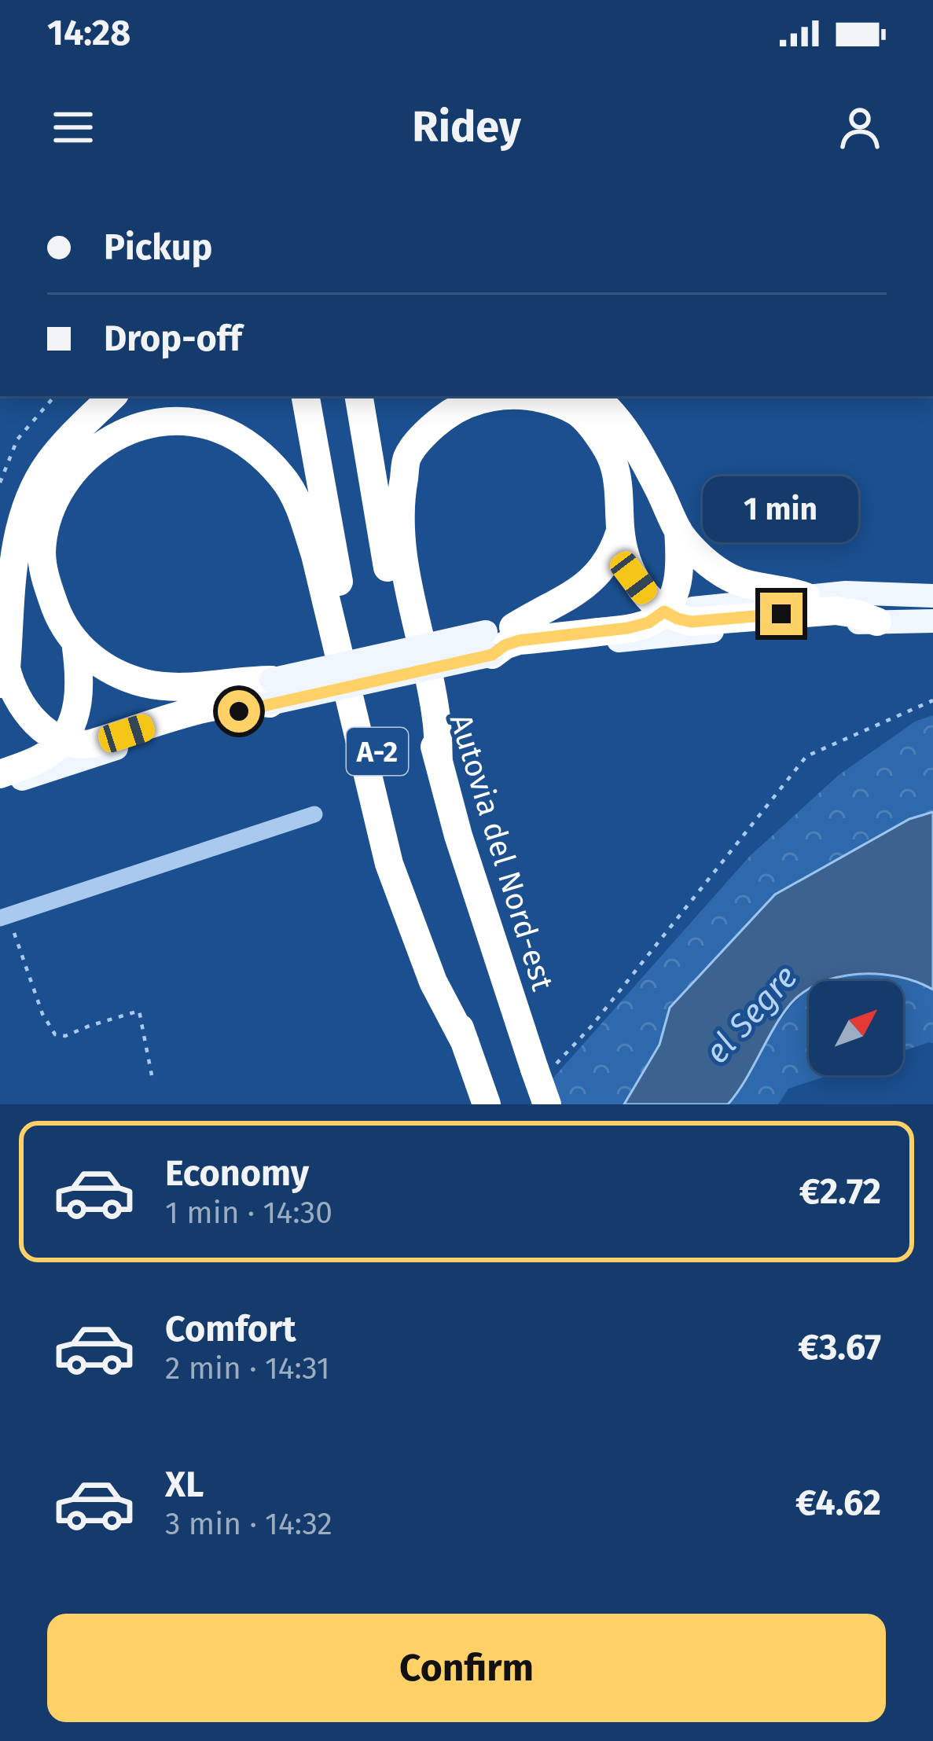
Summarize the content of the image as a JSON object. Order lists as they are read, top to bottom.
{
  "streets": {
    "highway": ["A-2", "Autovia del Nord-est"]
  },
  "water": ["el Segre"],
  "north": "top right",
  "page": {
    "status": "14:28",
    "header": "Ridey",
    "banner": ["Pickup", "Drop-off"],
    "bubble": "1 min",
    "list": [
      {
        "name": "Economy",
        "note": "1 min · 14:30",
        "value": "€2.72"
      },
      {
        "name": "Comfort",
        "note": "2 min · 14:31",
        "value": "€3.67"
      },
      {
        "name": "XL",
        "note": "3 min · 14:32",
        "value": "€4.62"
      }
    ],
    "buttons": "Confirm"
  }
}
